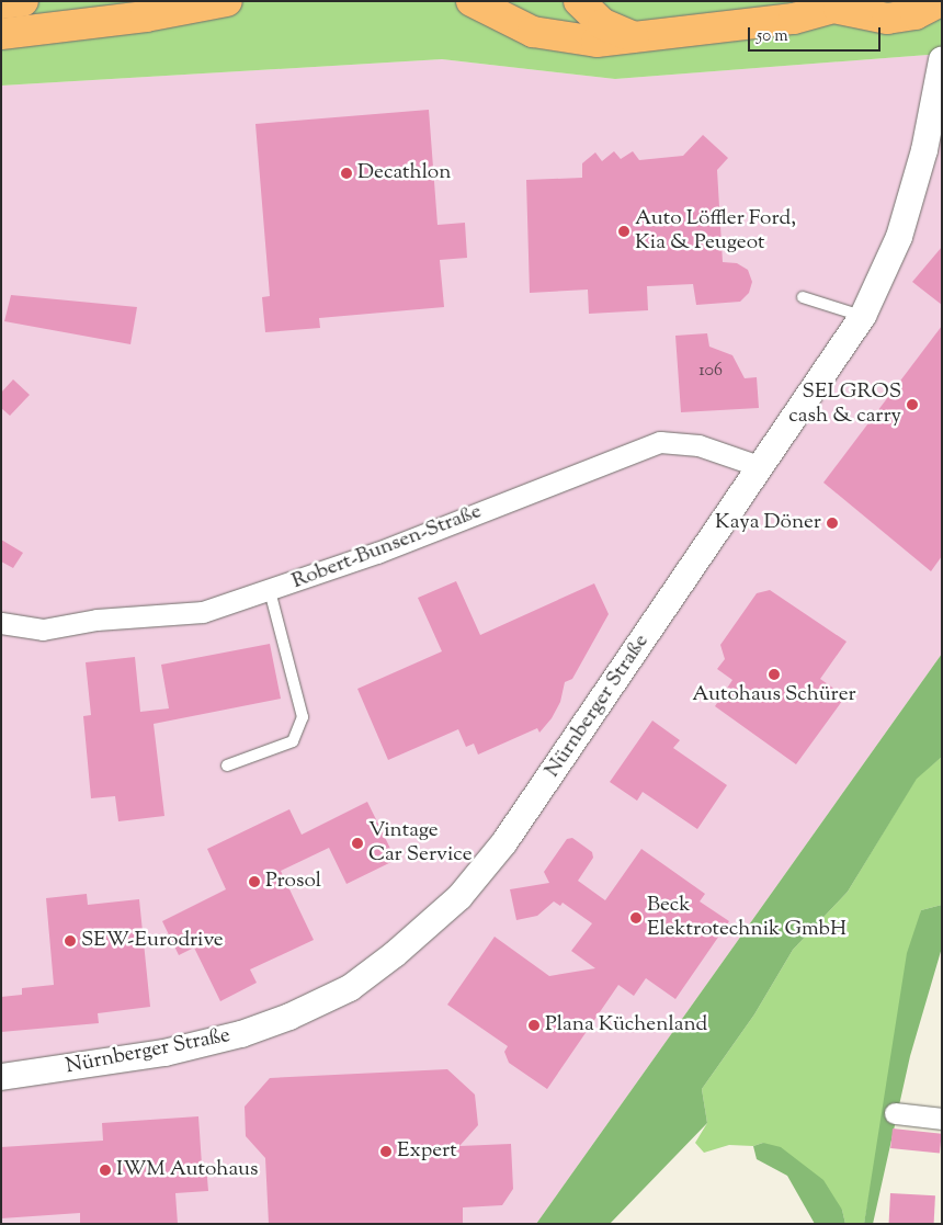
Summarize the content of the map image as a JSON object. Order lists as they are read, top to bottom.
{
  "streets": {
    "street": ["Robert-Bunsen-Straße", "Nürnberger Straße"]
  },
  "crossings": [
    ["Robert-Bunsen-Straße", "Nürnberger Straße"]
  ],
  "places": [
    "Decathlon",
    "Auto Löffler Ford, Kia & Peugeot",
    "SELGROS cash & carry",
    "Kaya Döner",
    "Autohaus Schürer",
    "Vintage Car Service",
    "Prosol",
    "Beck Elektrotechnik GmbH",
    "SEW-Eurodrive",
    "Plana Küchenland",
    "Expert",
    "IWM Autohaus"
  ],
  "house_numbers": ["106"],
  "scale_bar": "50 m"
}
